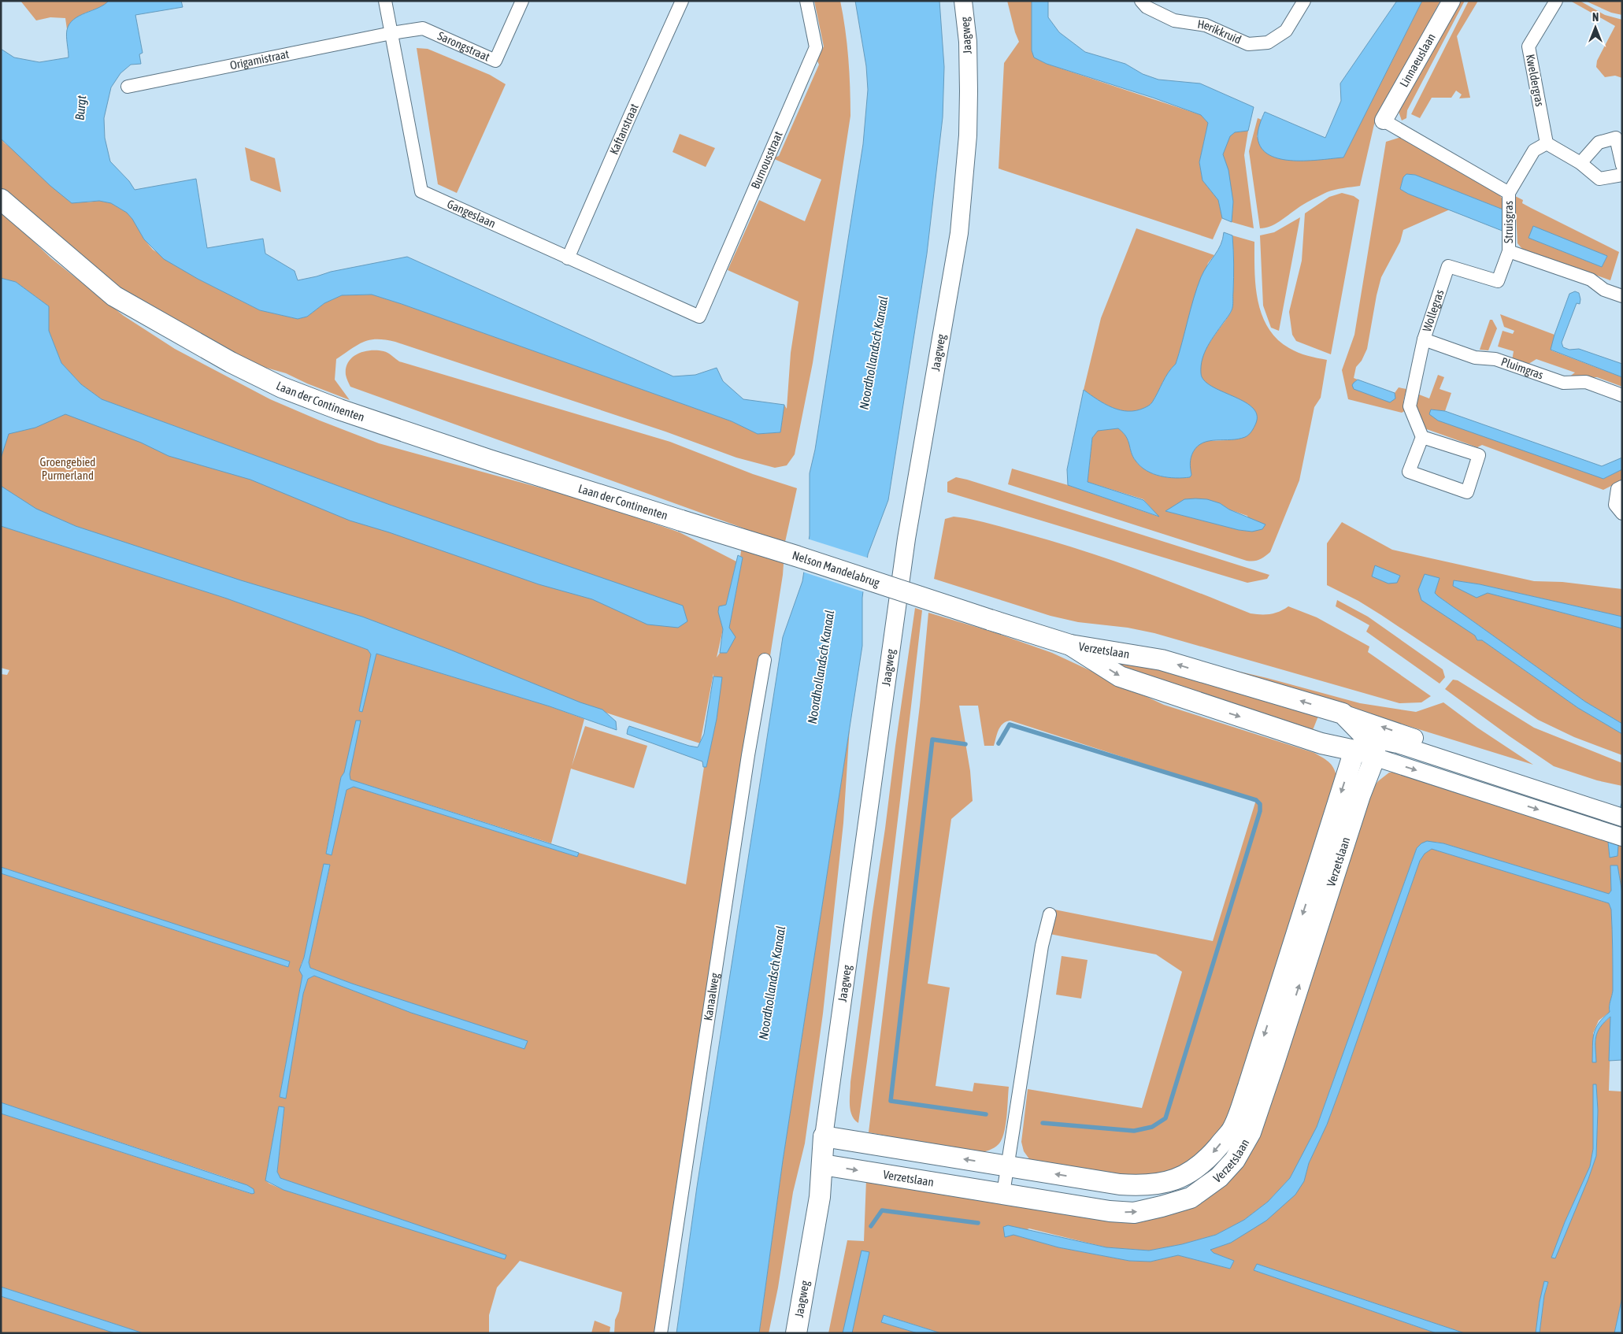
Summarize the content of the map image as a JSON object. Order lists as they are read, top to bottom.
{
  "streets": {
    "main road": [
      "Jaagweg",
      "Linnaeuslaan",
      "Laan der Continenten",
      "Nelson Mandelabrug",
      "Verzetslaan"
    ],
    "street": [
      "Herikkruid",
      "Sarongstraat",
      "Origamistraat",
      "Kweldergras",
      "Kaftanstraat",
      "Burnousstraat",
      "Gangeslaan",
      "Struisgras",
      "Wollegras",
      "Pluimgras",
      "Kanaalweg"
    ]
  },
  "crossings": [
    ["Jaagweg", "Verzetslaan"],
    ["Sarongstraat", "Origamistraat"],
    ["Sarongstraat", "Gangeslaan"],
    ["Origamistraat", "Gangeslaan"],
    ["Linnaeuslaan", "Struisgras"],
    ["Kaftanstraat", "Gangeslaan"],
    ["Burnousstraat", "Gangeslaan"],
    ["Struisgras", "Wollegras"],
    ["Wollegras", "Pluimgras"],
    ["Laan der Continenten", "Nelson Mandelabrug"],
    ["Nelson Mandelabrug", "Verzetslaan"]
  ],
  "water": ["Burgt", "Noordhollandsch Kanaal"],
  "parks": ["Groengebied Purmerland"],
  "north": "top"
}
